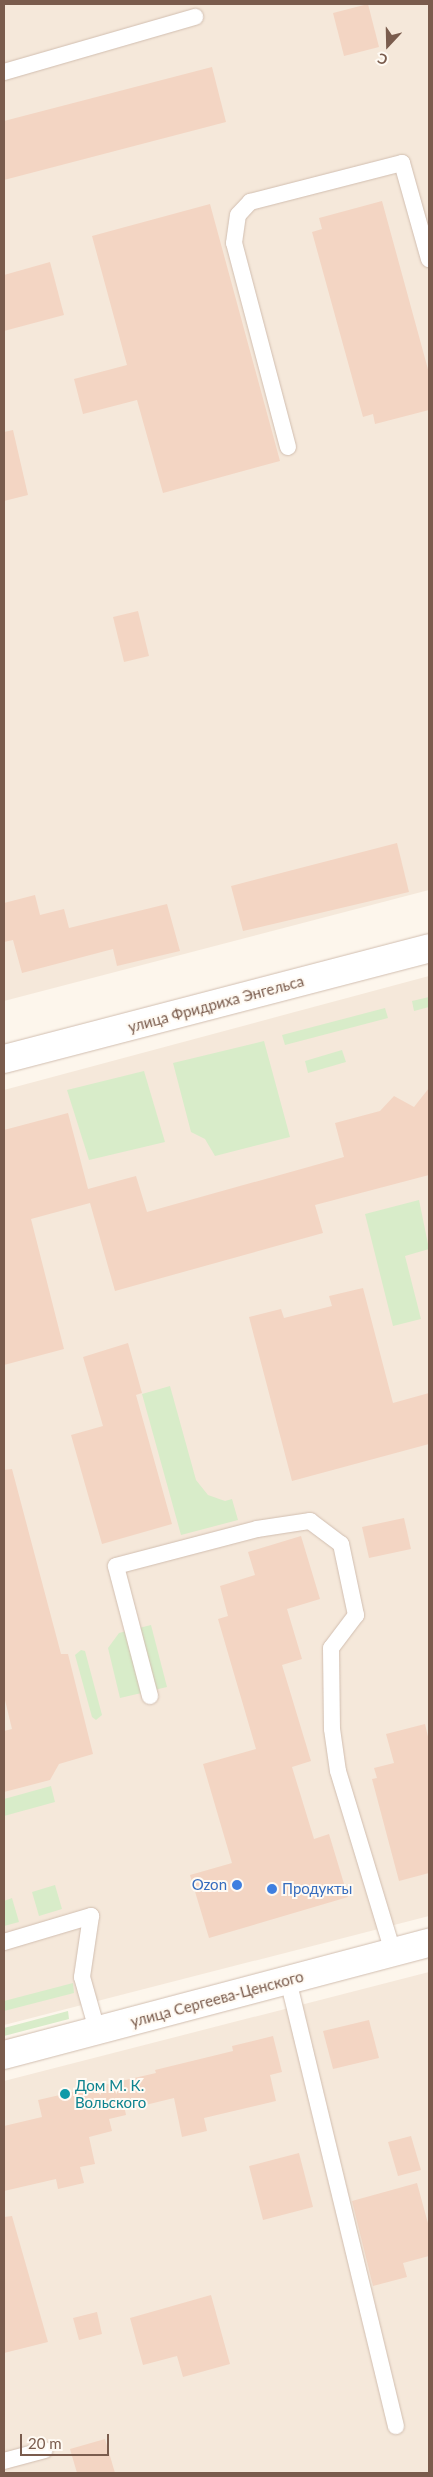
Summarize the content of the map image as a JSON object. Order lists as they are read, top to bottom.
{
  "streets": {
    "street": ["улица Фридриха Энгельса", "улица Сергеева-Ценского"]
  },
  "places": ["Ozon", "Продукты", "Дом М. К. Вольского"],
  "scale_bar": "20 m",
  "north": "bottom"
}
